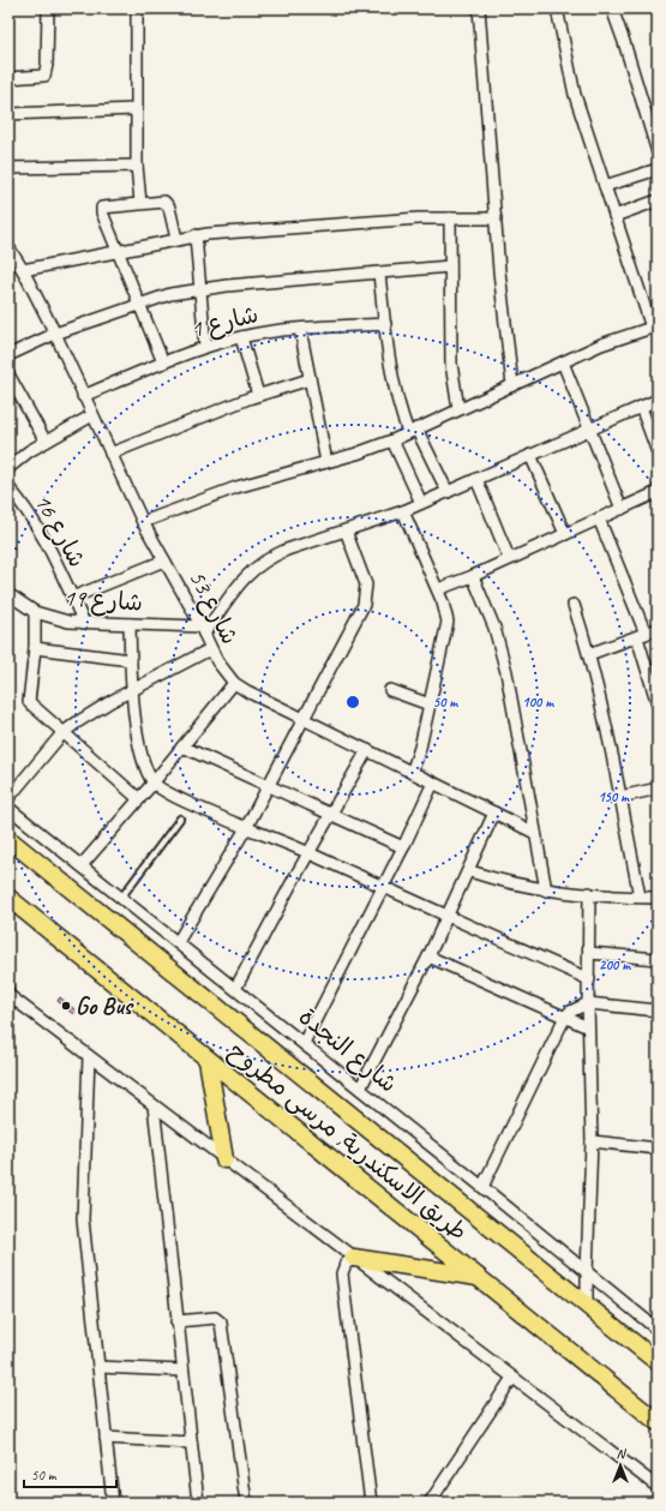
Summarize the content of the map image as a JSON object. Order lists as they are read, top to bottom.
{
  "streets": {
    "main road": ["طريق الاسكندرية, مرسى مطروح"],
    "street": [
      "شارع 1",
      "شارع 16",
      "شارع 19",
      "شارع 53",
      "شارع النجدة"
    ]
  },
  "crossings": [
    ["شارع 1", "شارع 53"],
    ["شارع 16", "شارع 19"],
    ["شارع 19", "شارع 53"]
  ],
  "places": ["Go Bus"],
  "scale_bar": "50 m",
  "north": "top",
  "rings": [
    "50 m",
    "100 m",
    "150 m",
    "200 m"
  ]
}
